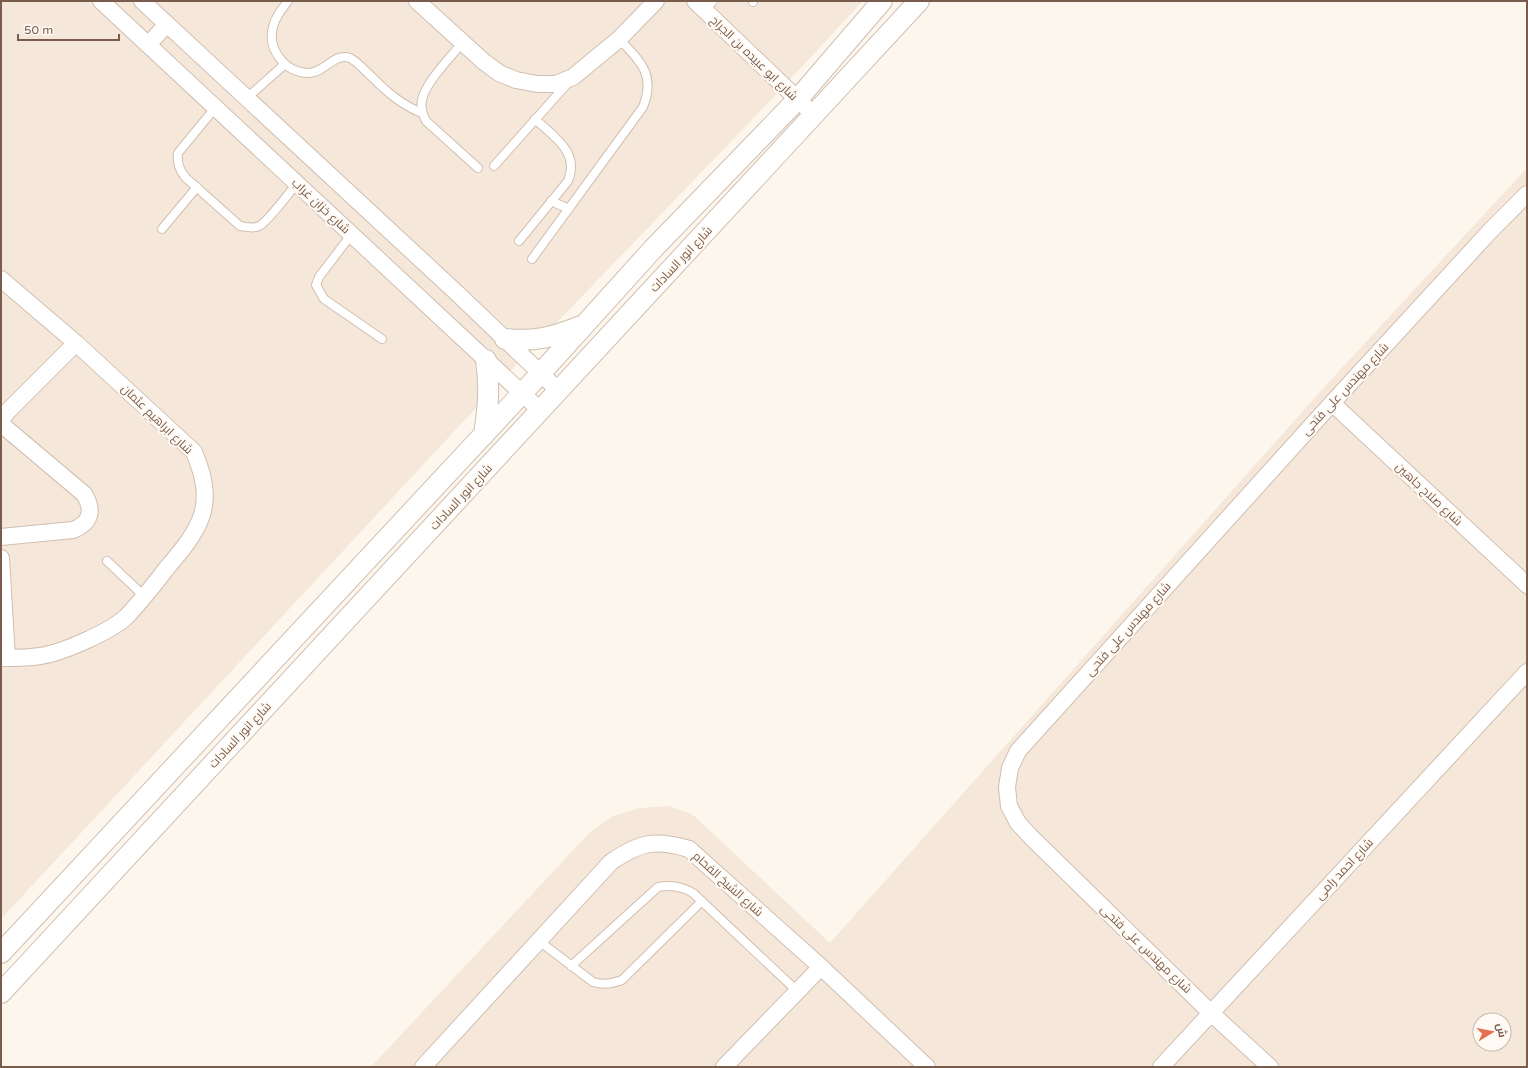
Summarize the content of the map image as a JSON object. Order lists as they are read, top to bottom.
{
  "streets": {
    "street": [
      "شارع ابو عبيده بن الجراح",
      "شارع خزان غراب",
      "شارع انور السادات",
      "شارع مهندس على فتحى",
      "شارع ابراهيم عثمان",
      "شارع صلاح جاهين",
      "شارع احمد رامى",
      "شارع الشيخ الفحام"
    ]
  },
  "crossings": [
    ["شارع ابو عبيده بن الجراح", "شارع انور السادات"],
    ["شارع خزان غراب", "شارع انور السادات"],
    ["شارع مهندس على فتحى", "شارع صلاح جاهين"],
    ["شارع مهندس على فتحى", "شارع احمد رامى"]
  ],
  "scale_bar": "50 m",
  "north": "right"
}
